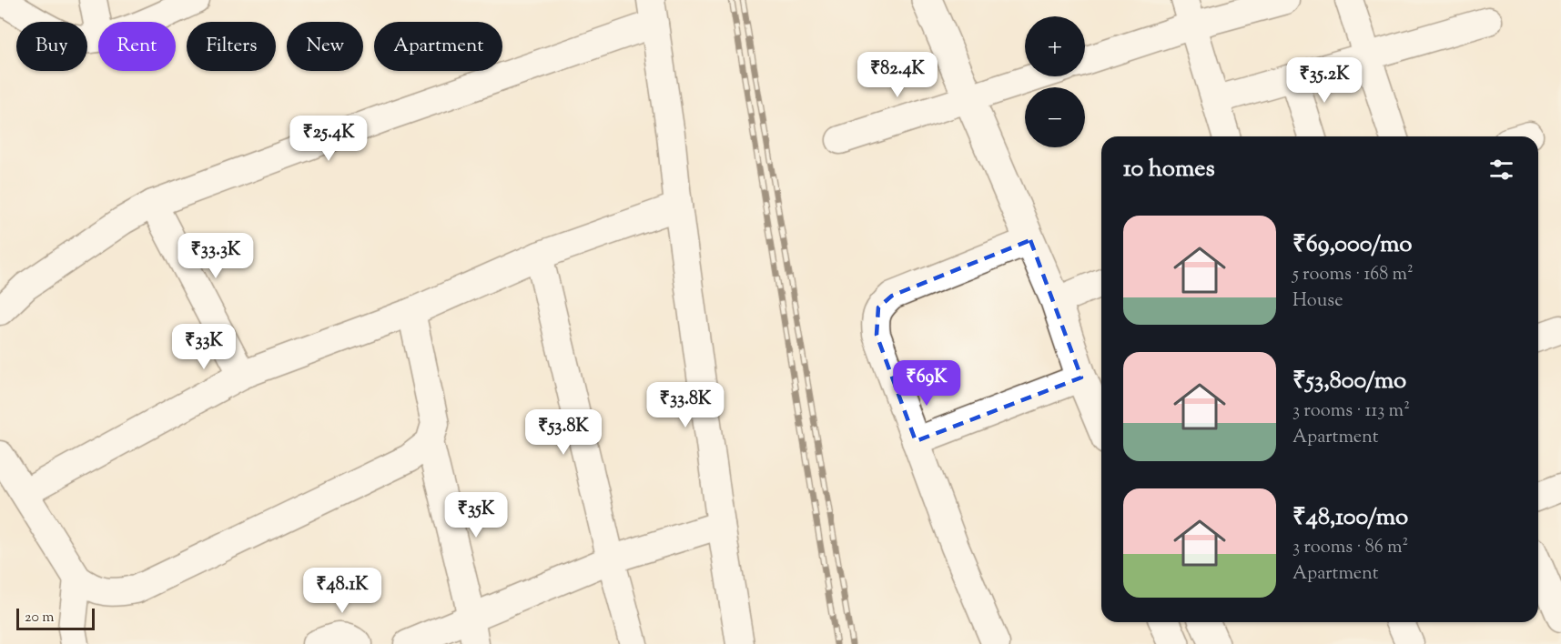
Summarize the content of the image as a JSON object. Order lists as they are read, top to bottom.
{
  "scale_bar": "20 m",
  "page": {
    "map_buttons": ["+", "−"],
    "chip": [
      "Buy",
      "Rent",
      "Filters",
      "New",
      "Apartment"
    ],
    "price": [
      "₹82.4K",
      "₹35.2K",
      "₹25.4K",
      "₹33.3K",
      "₹33K",
      "₹69K",
      "₹33.8K",
      "₹53.8K",
      "₹35K",
      "₹48.1K"
    ],
    "heading": "10 homes",
    "list": [
      {
        "name": "₹69,000/mo",
        "note": "5 rooms · 168 m² · House"
      },
      {
        "name": "₹53,800/mo",
        "note": "3 rooms · 113 m² · Apartment"
      },
      {
        "name": "₹48,100/mo",
        "note": "3 rooms · 86 m² · Apartment"
      }
    ],
    "scale": "20 m"
  }
}
